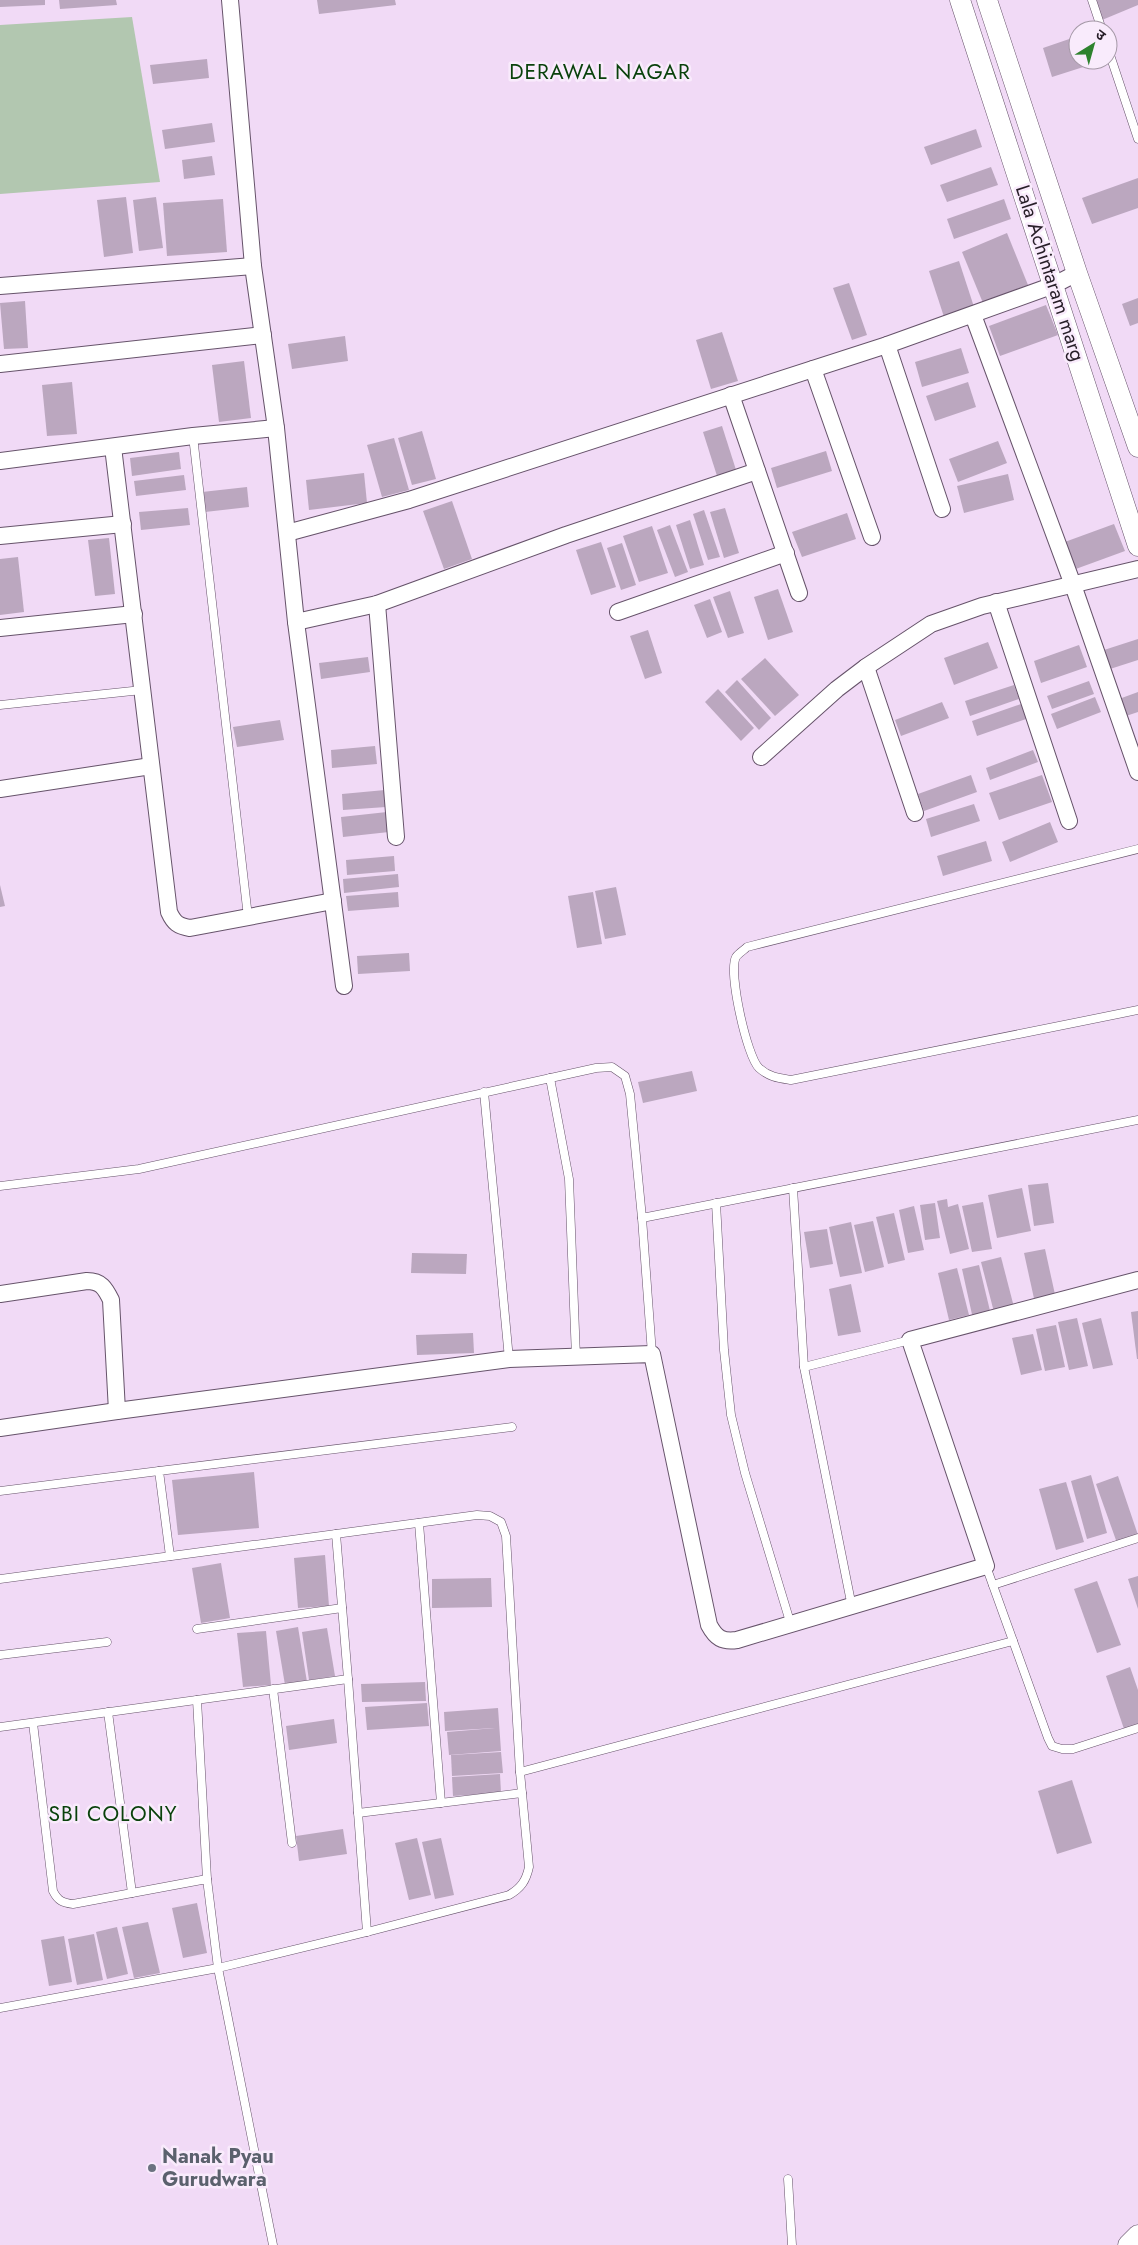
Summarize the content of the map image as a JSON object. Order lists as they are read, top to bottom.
{
  "streets": {
    "street": ["Lala Achintaram marg"]
  },
  "districts": ["DERAWAL NAGAR", "SBI COLONY"],
  "places": ["Nanak Pyau Gurudwara"],
  "north": "top right"
}
